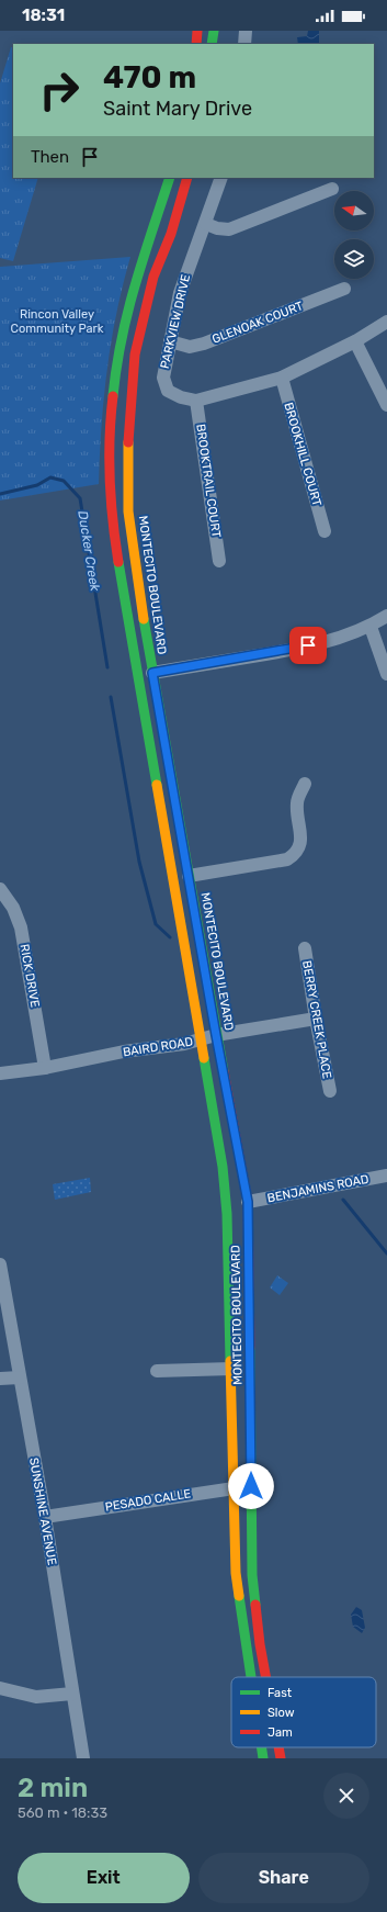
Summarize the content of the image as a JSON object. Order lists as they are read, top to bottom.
{
  "streets": {
    "main road": ["MONTECITO BOULEVARD"],
    "street": [
      "PARKVIEW DRIVE",
      "GLENOAK COURT",
      "BROOKHILL COURT",
      "BROOKTRAIL COURT",
      "RICK DRIVE",
      "BERRY CREEK PLACE",
      "BAIRD ROAD",
      "BENJAMINS ROAD",
      "PESADO CALLE",
      "SUNSHINE AVENUE"
    ]
  },
  "crossings": [
    ["PARKVIEW DRIVE", "GLENOAK COURT"],
    ["PARKVIEW DRIVE", "BROOKHILL COURT"],
    ["PARKVIEW DRIVE", "BROOKTRAIL COURT"],
    ["MONTECITO BOULEVARD", "BAIRD ROAD"],
    ["MONTECITO BOULEVARD", "BENJAMINS ROAD"],
    ["MONTECITO BOULEVARD", "PESADO CALLE"],
    ["RICK DRIVE", "BAIRD ROAD"],
    ["BERRY CREEK PLACE", "BAIRD ROAD"],
    ["PESADO CALLE", "SUNSHINE AVENUE"]
  ],
  "water": ["Ducker Creek"],
  "parks": ["Rincon Valley Community Park"],
  "legend": ["Fast", "Slow", "Jam"],
  "north": "left",
  "page": {
    "status": "18:31",
    "turn": ["470 m", "Saint Mary Drive"],
    "then": "Then",
    "heading": ["2 min", "560 m · 18:33"],
    "buttons": ["Exit", "Share"]
  }
}
